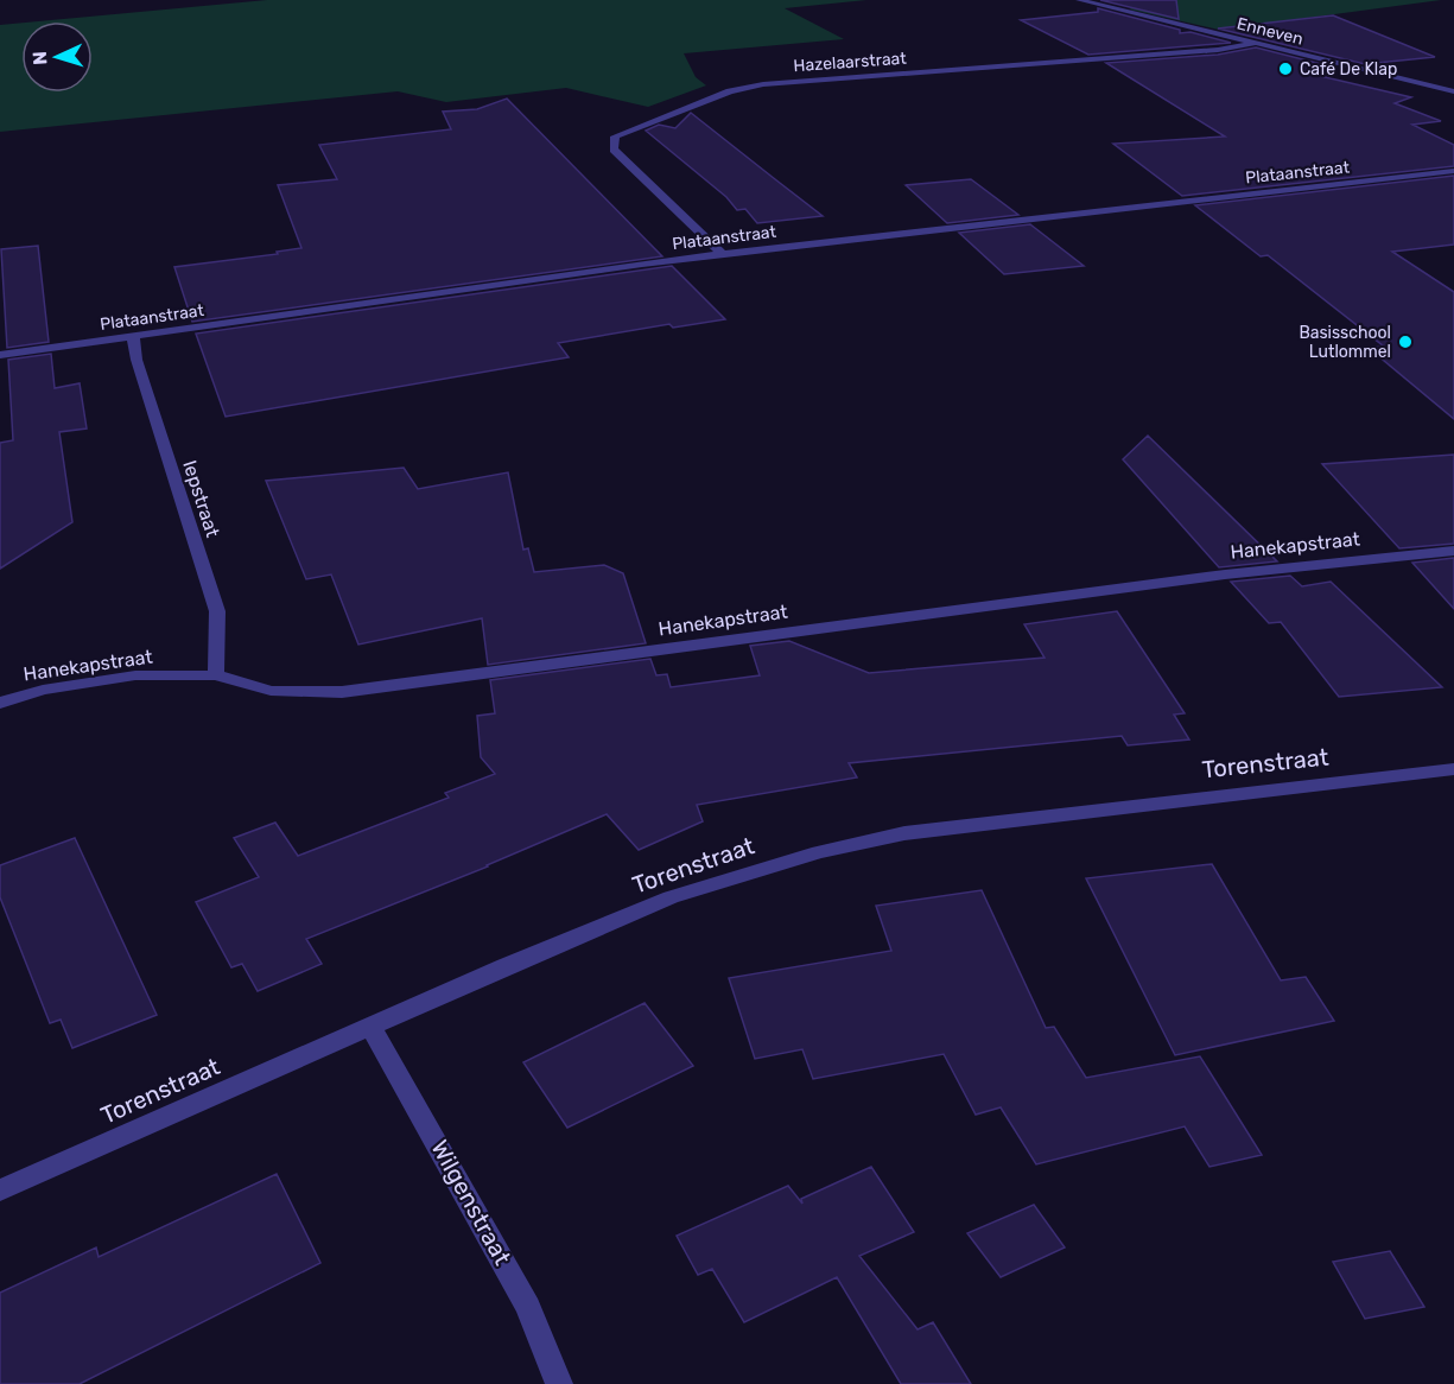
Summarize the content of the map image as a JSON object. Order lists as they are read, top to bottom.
{
  "streets": {
    "street": [
      "Enneven",
      "Hazelaarstraat",
      "Plataanstraat",
      "Iepstraat",
      "Hanekapstraat",
      "Torenstraat",
      "Wilgenstraat"
    ]
  },
  "crossings": [
    ["Enneven", "Hazelaarstraat"],
    ["Hazelaarstraat", "Plataanstraat"],
    ["Plataanstraat", "Iepstraat"],
    ["Iepstraat", "Hanekapstraat"],
    ["Torenstraat", "Wilgenstraat"]
  ],
  "places": ["Café De Klap", "Basisschool Lutlommel"],
  "north": "left"
}
